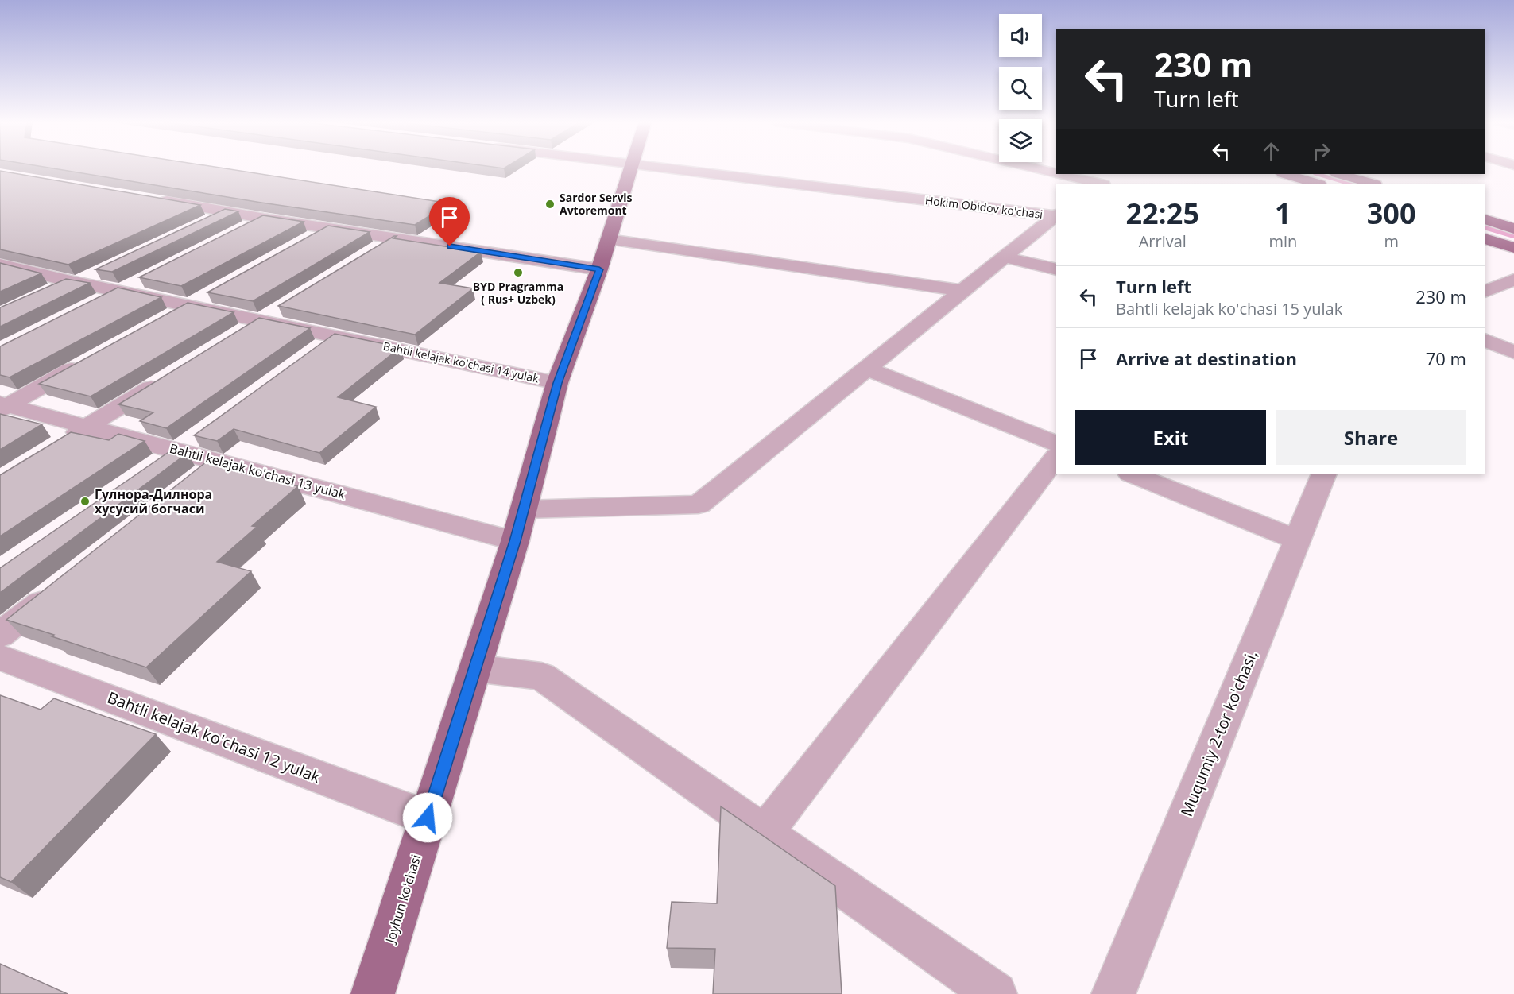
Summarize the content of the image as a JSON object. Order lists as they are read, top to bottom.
{
  "streets": {
    "main road": ["Joyhun ko'chasi"],
    "street": [
      "Hokim Obidov ko'chasi",
      "Bahtli kelajak ko'chasi 14 yulak",
      "Bahtli kelajak ko'chasi 13 yulak",
      "Muqumiy 2-tor ko'chasi,",
      "Bahtli kelajak ko'chasi 12 yulak"
    ]
  },
  "crossings": [
    ["Bahtli kelajak ko'chasi 14 yulak", "Joyhun ko'chasi"],
    ["Bahtli kelajak ko'chasi 13 yulak", "Joyhun ko'chasi"],
    ["Bahtli kelajak ko'chasi 12 yulak", "Joyhun ko'chasi"]
  ],
  "places": ["Sardor Servis Avtoremont", "BYD Pragramma ( Rus+ Uzbek)", "Гулнора-Дилнора хусусий богчаси"],
  "page": {
    "turn": ["230 m", "Turn left"],
    "eta": [
      "22:25",
      "Arrival",
      "1",
      "min",
      "300",
      "m"
    ],
    "list": [
      {
        "name": "Turn left",
        "note": "Bahtli kelajak ko'chasi 15 yulak",
        "value": "230 m"
      },
      {
        "name": "Arrive at destination",
        "value": "70 m"
      }
    ],
    "buttons": ["Exit", "Share"]
  }
}
